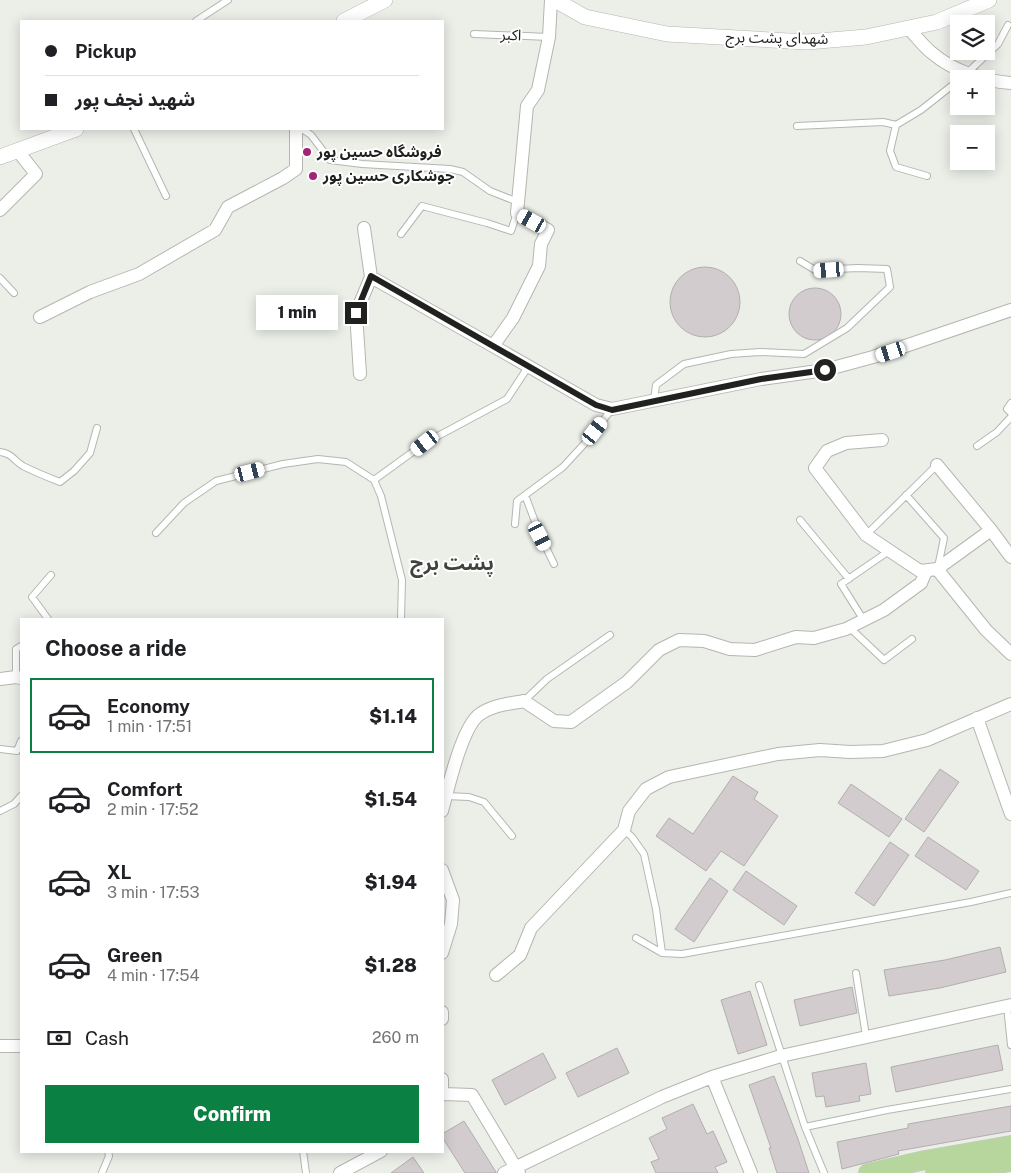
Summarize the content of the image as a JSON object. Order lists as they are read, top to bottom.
{
  "streets": {
    "street": ["شهدای پشت برج"],
    "lane": ["اکبر"]
  },
  "districts": ["پشت برج"],
  "places": ["فروشگاه حسین پور", "جوشکاری حسین پور"],
  "page": {
    "map_buttons": ["+", "−"],
    "banner": ["Pickup", "شهید نجف پور"],
    "bubble": "1 min",
    "heading": "Choose a ride",
    "list": [
      {
        "name": "Economy",
        "note": "1 min · 17:51",
        "value": "$1.14"
      },
      {
        "name": "Comfort",
        "note": "2 min · 17:52",
        "value": "$1.54"
      },
      {
        "name": "XL",
        "note": "3 min · 17:53",
        "value": "$1.94"
      },
      {
        "name": "Green",
        "note": "4 min · 17:54",
        "value": "$1.28"
      }
    ],
    "pay": ["Cash", "260 m"],
    "buttons": "Confirm"
  }
}
